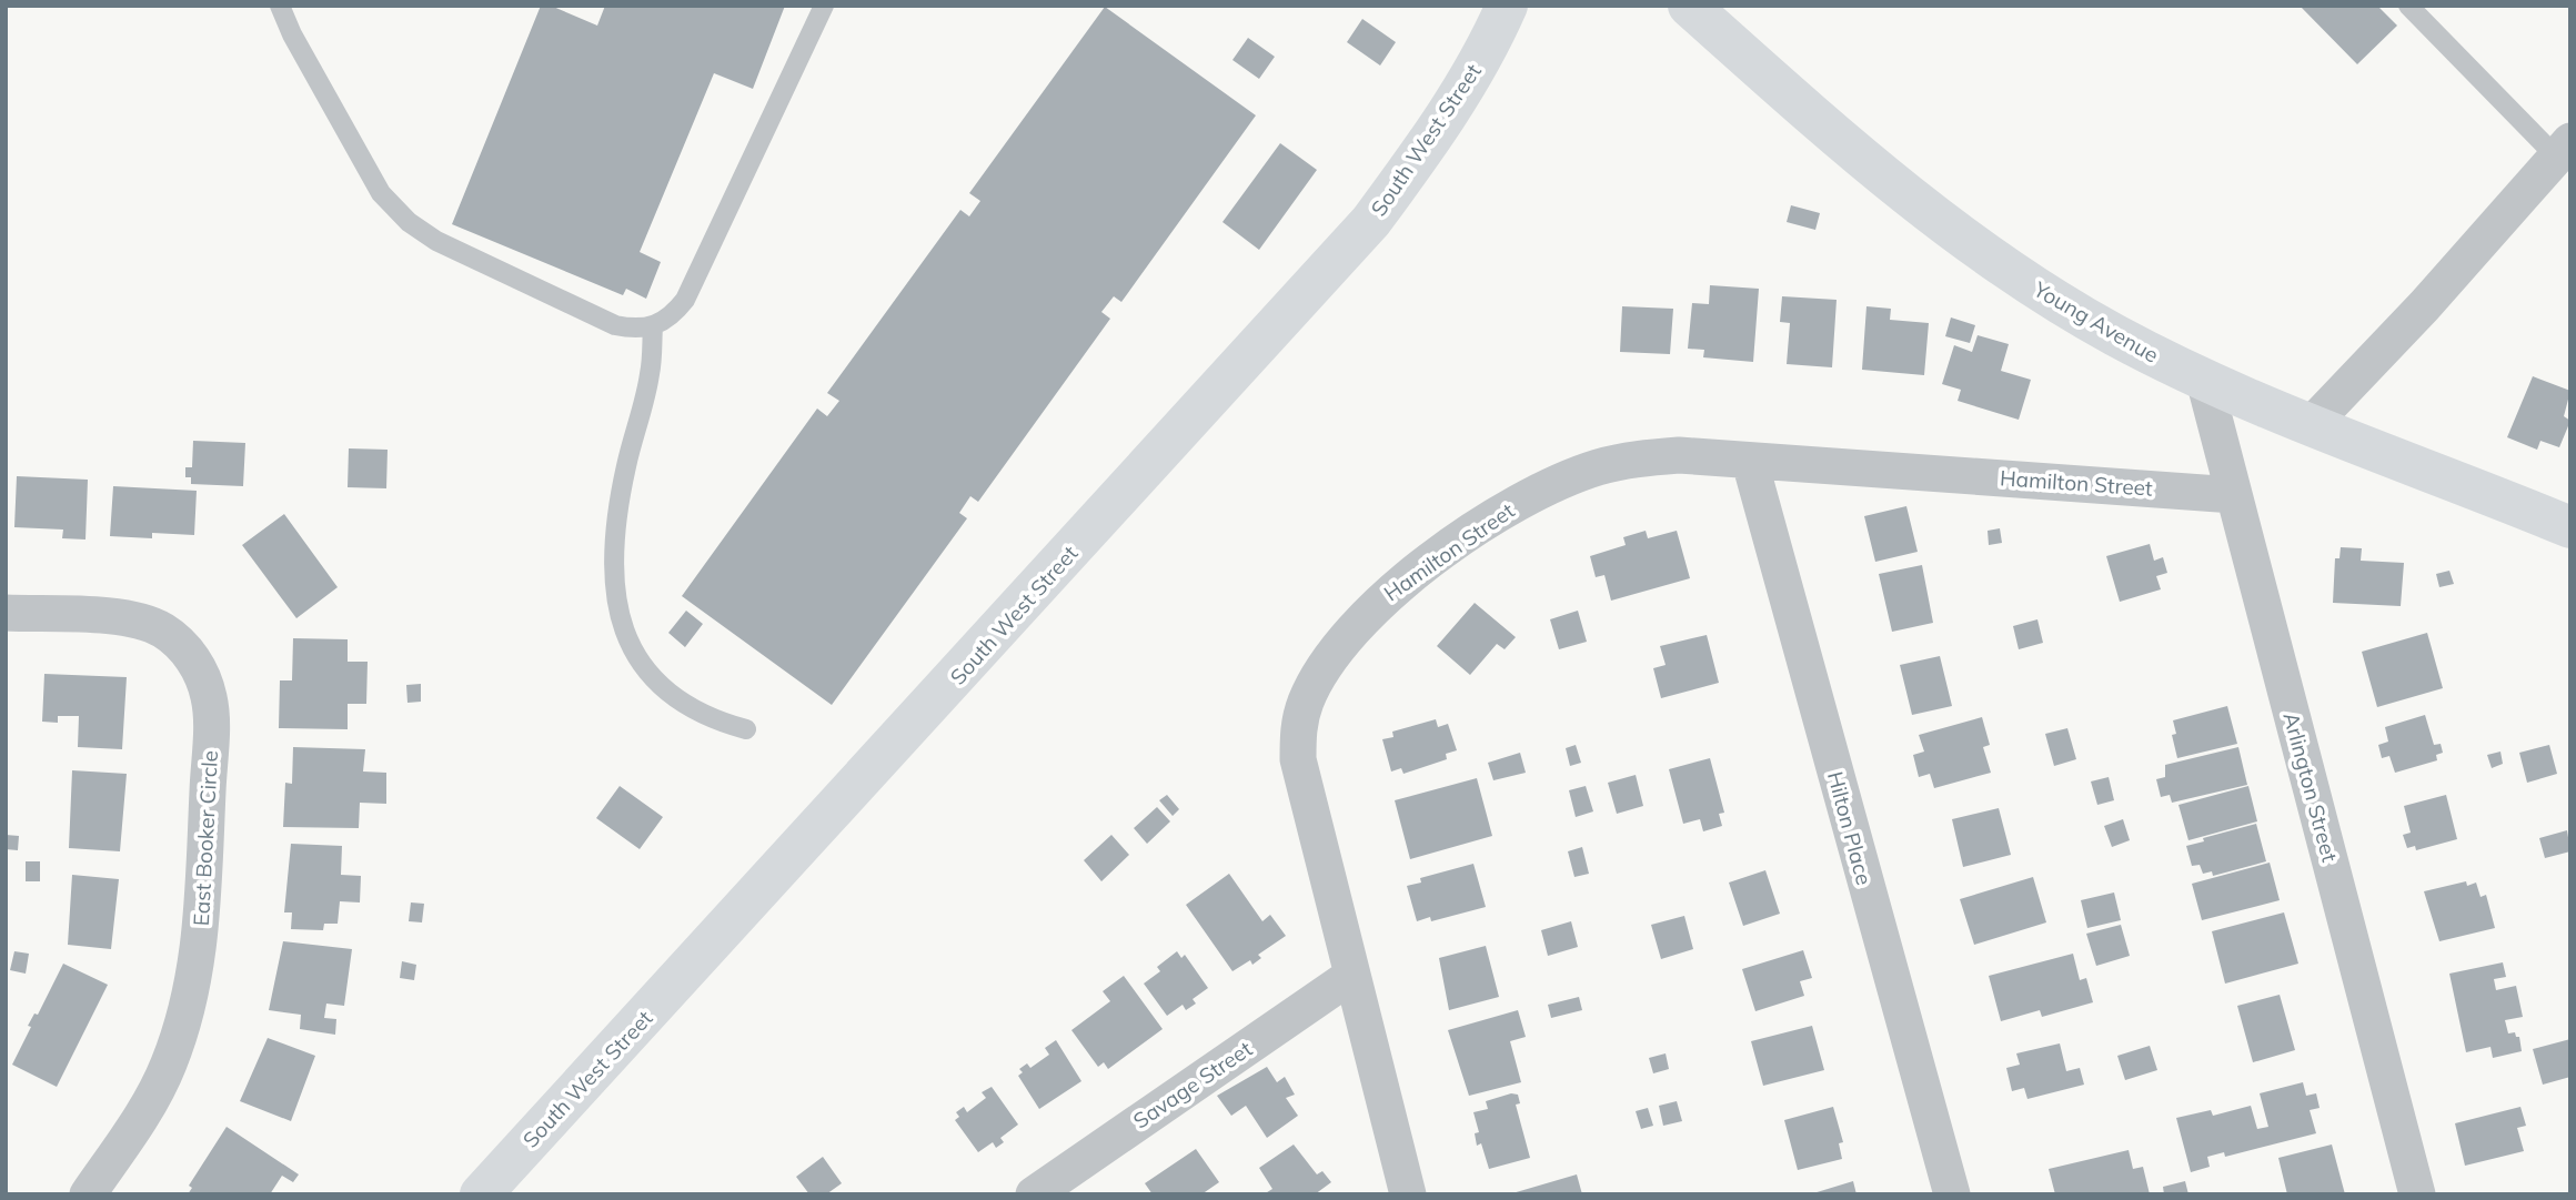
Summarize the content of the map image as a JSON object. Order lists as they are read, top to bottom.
{
  "streets": {
    "street": [
      "South West Street",
      "Young Avenue",
      "Hamilton Street",
      "Arlington Street",
      "Hilton Place",
      "East Booker Circle",
      "Savage Street"
    ]
  },
  "crossings": [
    ["Young Avenue", "Arlington Street"],
    ["Hamilton Street", "Arlington Street"],
    ["Hamilton Street", "Hilton Place"],
    ["Hamilton Street", "Savage Street"]
  ]
}
